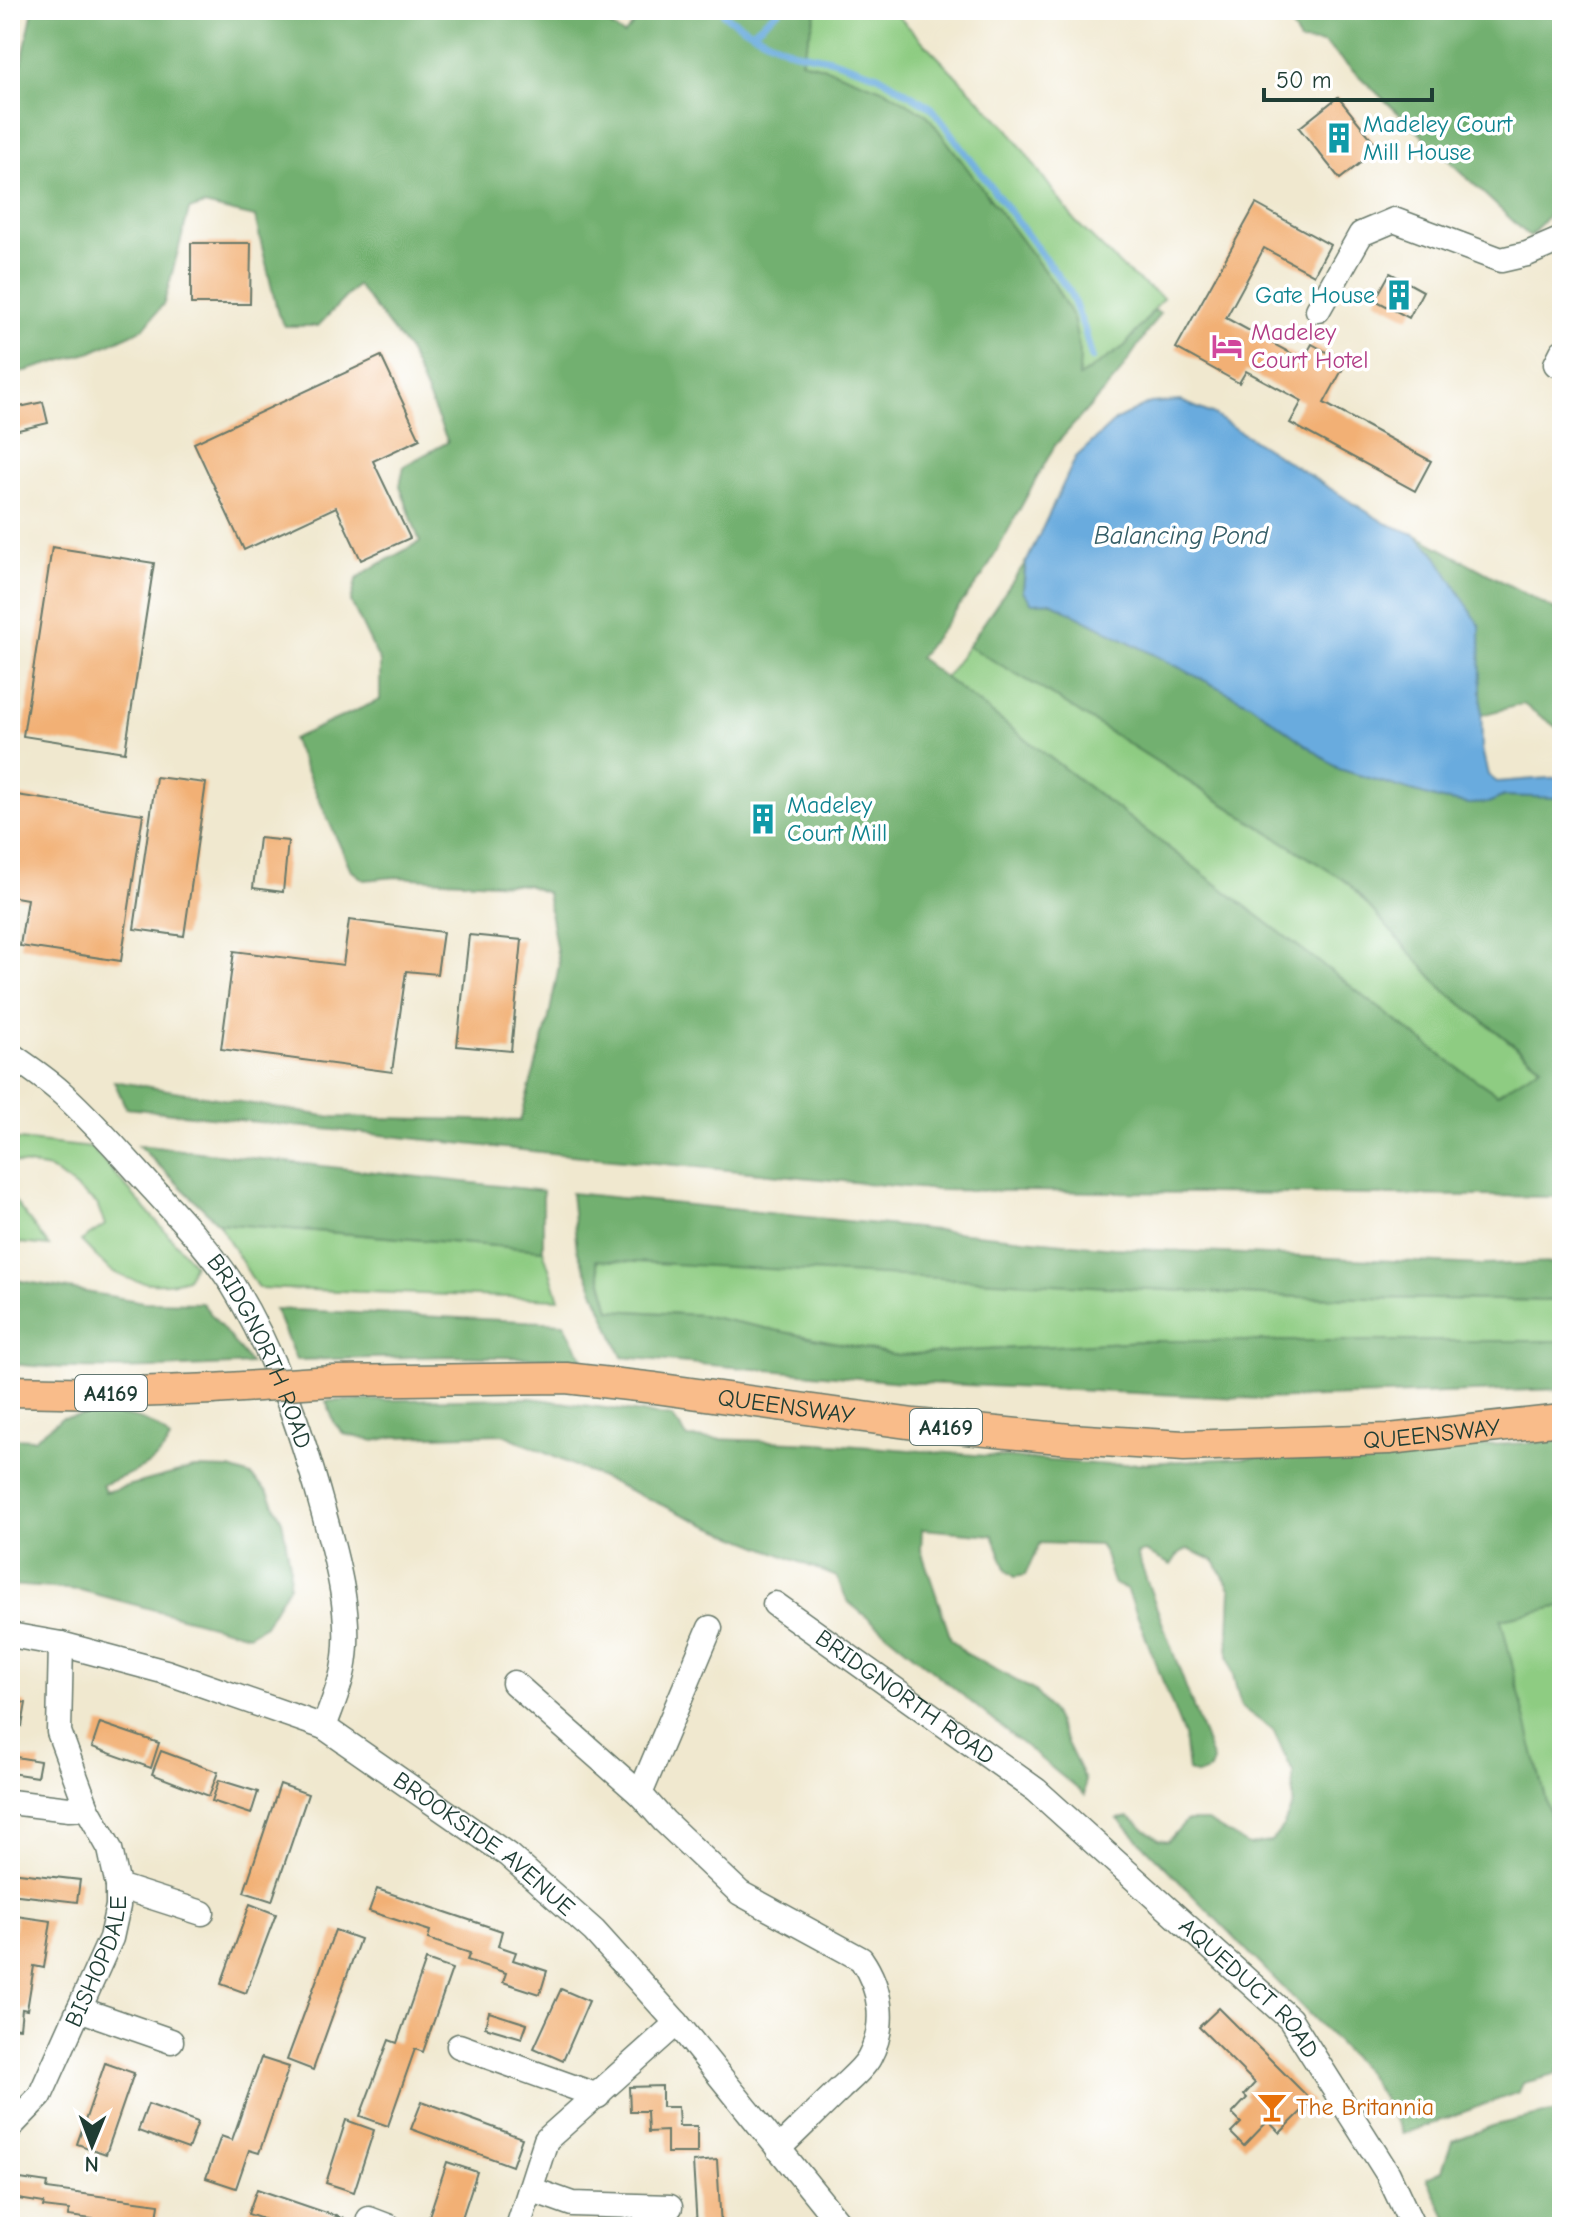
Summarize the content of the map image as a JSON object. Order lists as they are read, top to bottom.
{
  "streets": {
    "main road": ["A4169", "QUEENSWAY"],
    "street": [
      "BRIDGNORTH ROAD",
      "BROOKSIDE AVENUE",
      "BISHOPDALE",
      "AQUEDUCT ROAD"
    ]
  },
  "crossings": [
    ["BRIDGNORTH ROAD", "BROOKSIDE AVENUE"],
    ["BRIDGNORTH ROAD", "AQUEDUCT ROAD"],
    ["BROOKSIDE AVENUE", "BISHOPDALE"]
  ],
  "water": ["Balancing Pond"],
  "places": {
    "building": ["Madeley Court Mill House", "Gate House", "Madeley Court Mill"],
    "hotel": ["Madeley Court Hotel"],
    "bar": ["The Britannia"]
  },
  "scale_bar": "50 m",
  "north": "bottom"
}
